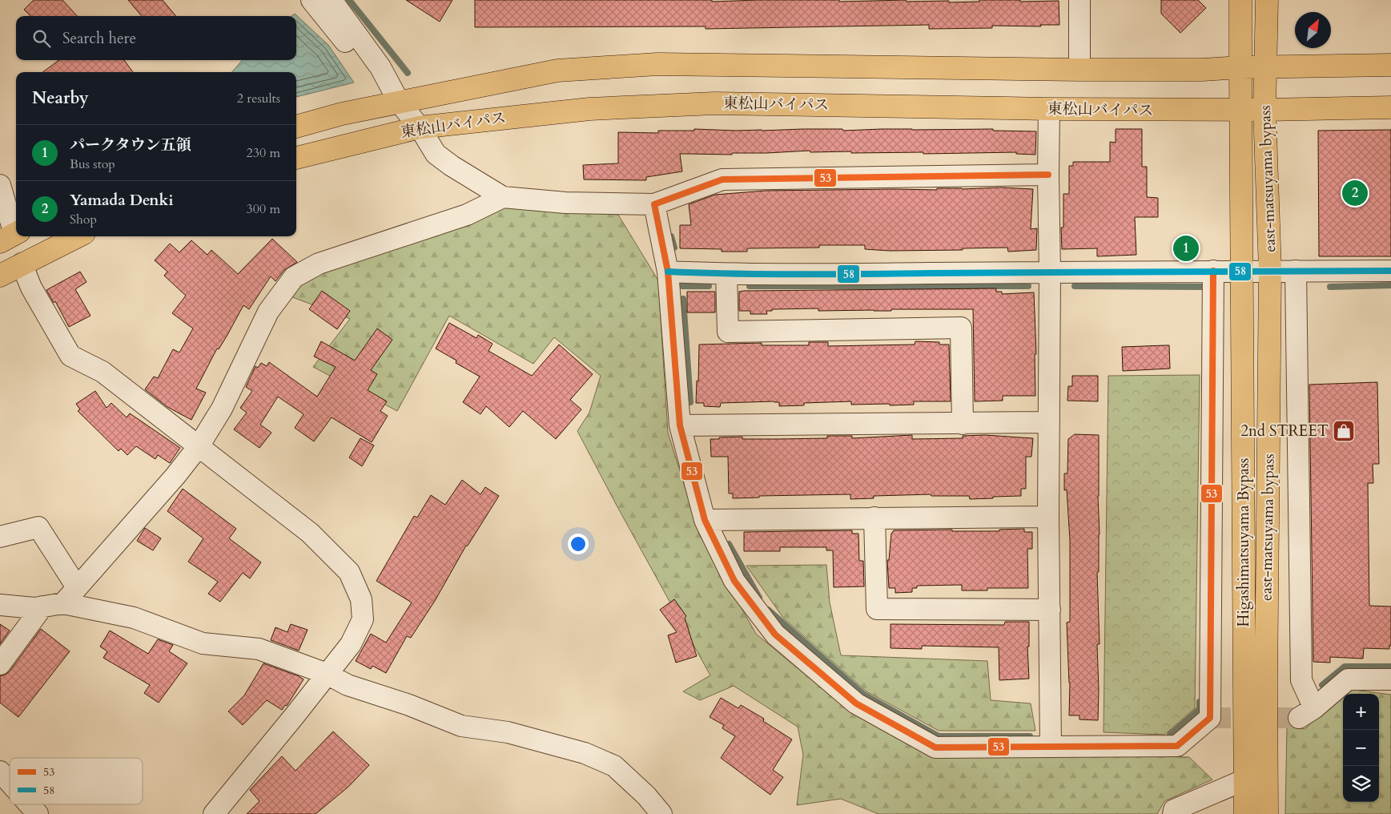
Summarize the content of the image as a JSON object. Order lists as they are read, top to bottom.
{
  "streets": {
    "main road": ["東松山バイパス", "east-matsuyama bypass", "Higashimatsuyama Bypass"]
  },
  "crossings": [
    ["東松山バイパス", "east-matsuyama bypass"],
    ["east-matsuyama bypass", "Higashimatsuyama Bypass"]
  ],
  "places": {
    "shop": ["2nd STREET"]
  },
  "lines": ["transit line 53", "transit line 58"],
  "legend": ["53", "58"],
  "north": "top right",
  "page": {
    "search": "Search here",
    "heading": ["Nearby", "2 results"],
    "list": [
      {
        "mark": "1",
        "name": "パークタウン五領",
        "note": "Bus stop",
        "value": "230 m"
      },
      {
        "mark": "2",
        "name": "Yamada Denki",
        "note": "Shop",
        "value": "300 m"
      }
    ],
    "pins": ["2", "1"],
    "map_buttons": ["+", "−"]
  }
}
